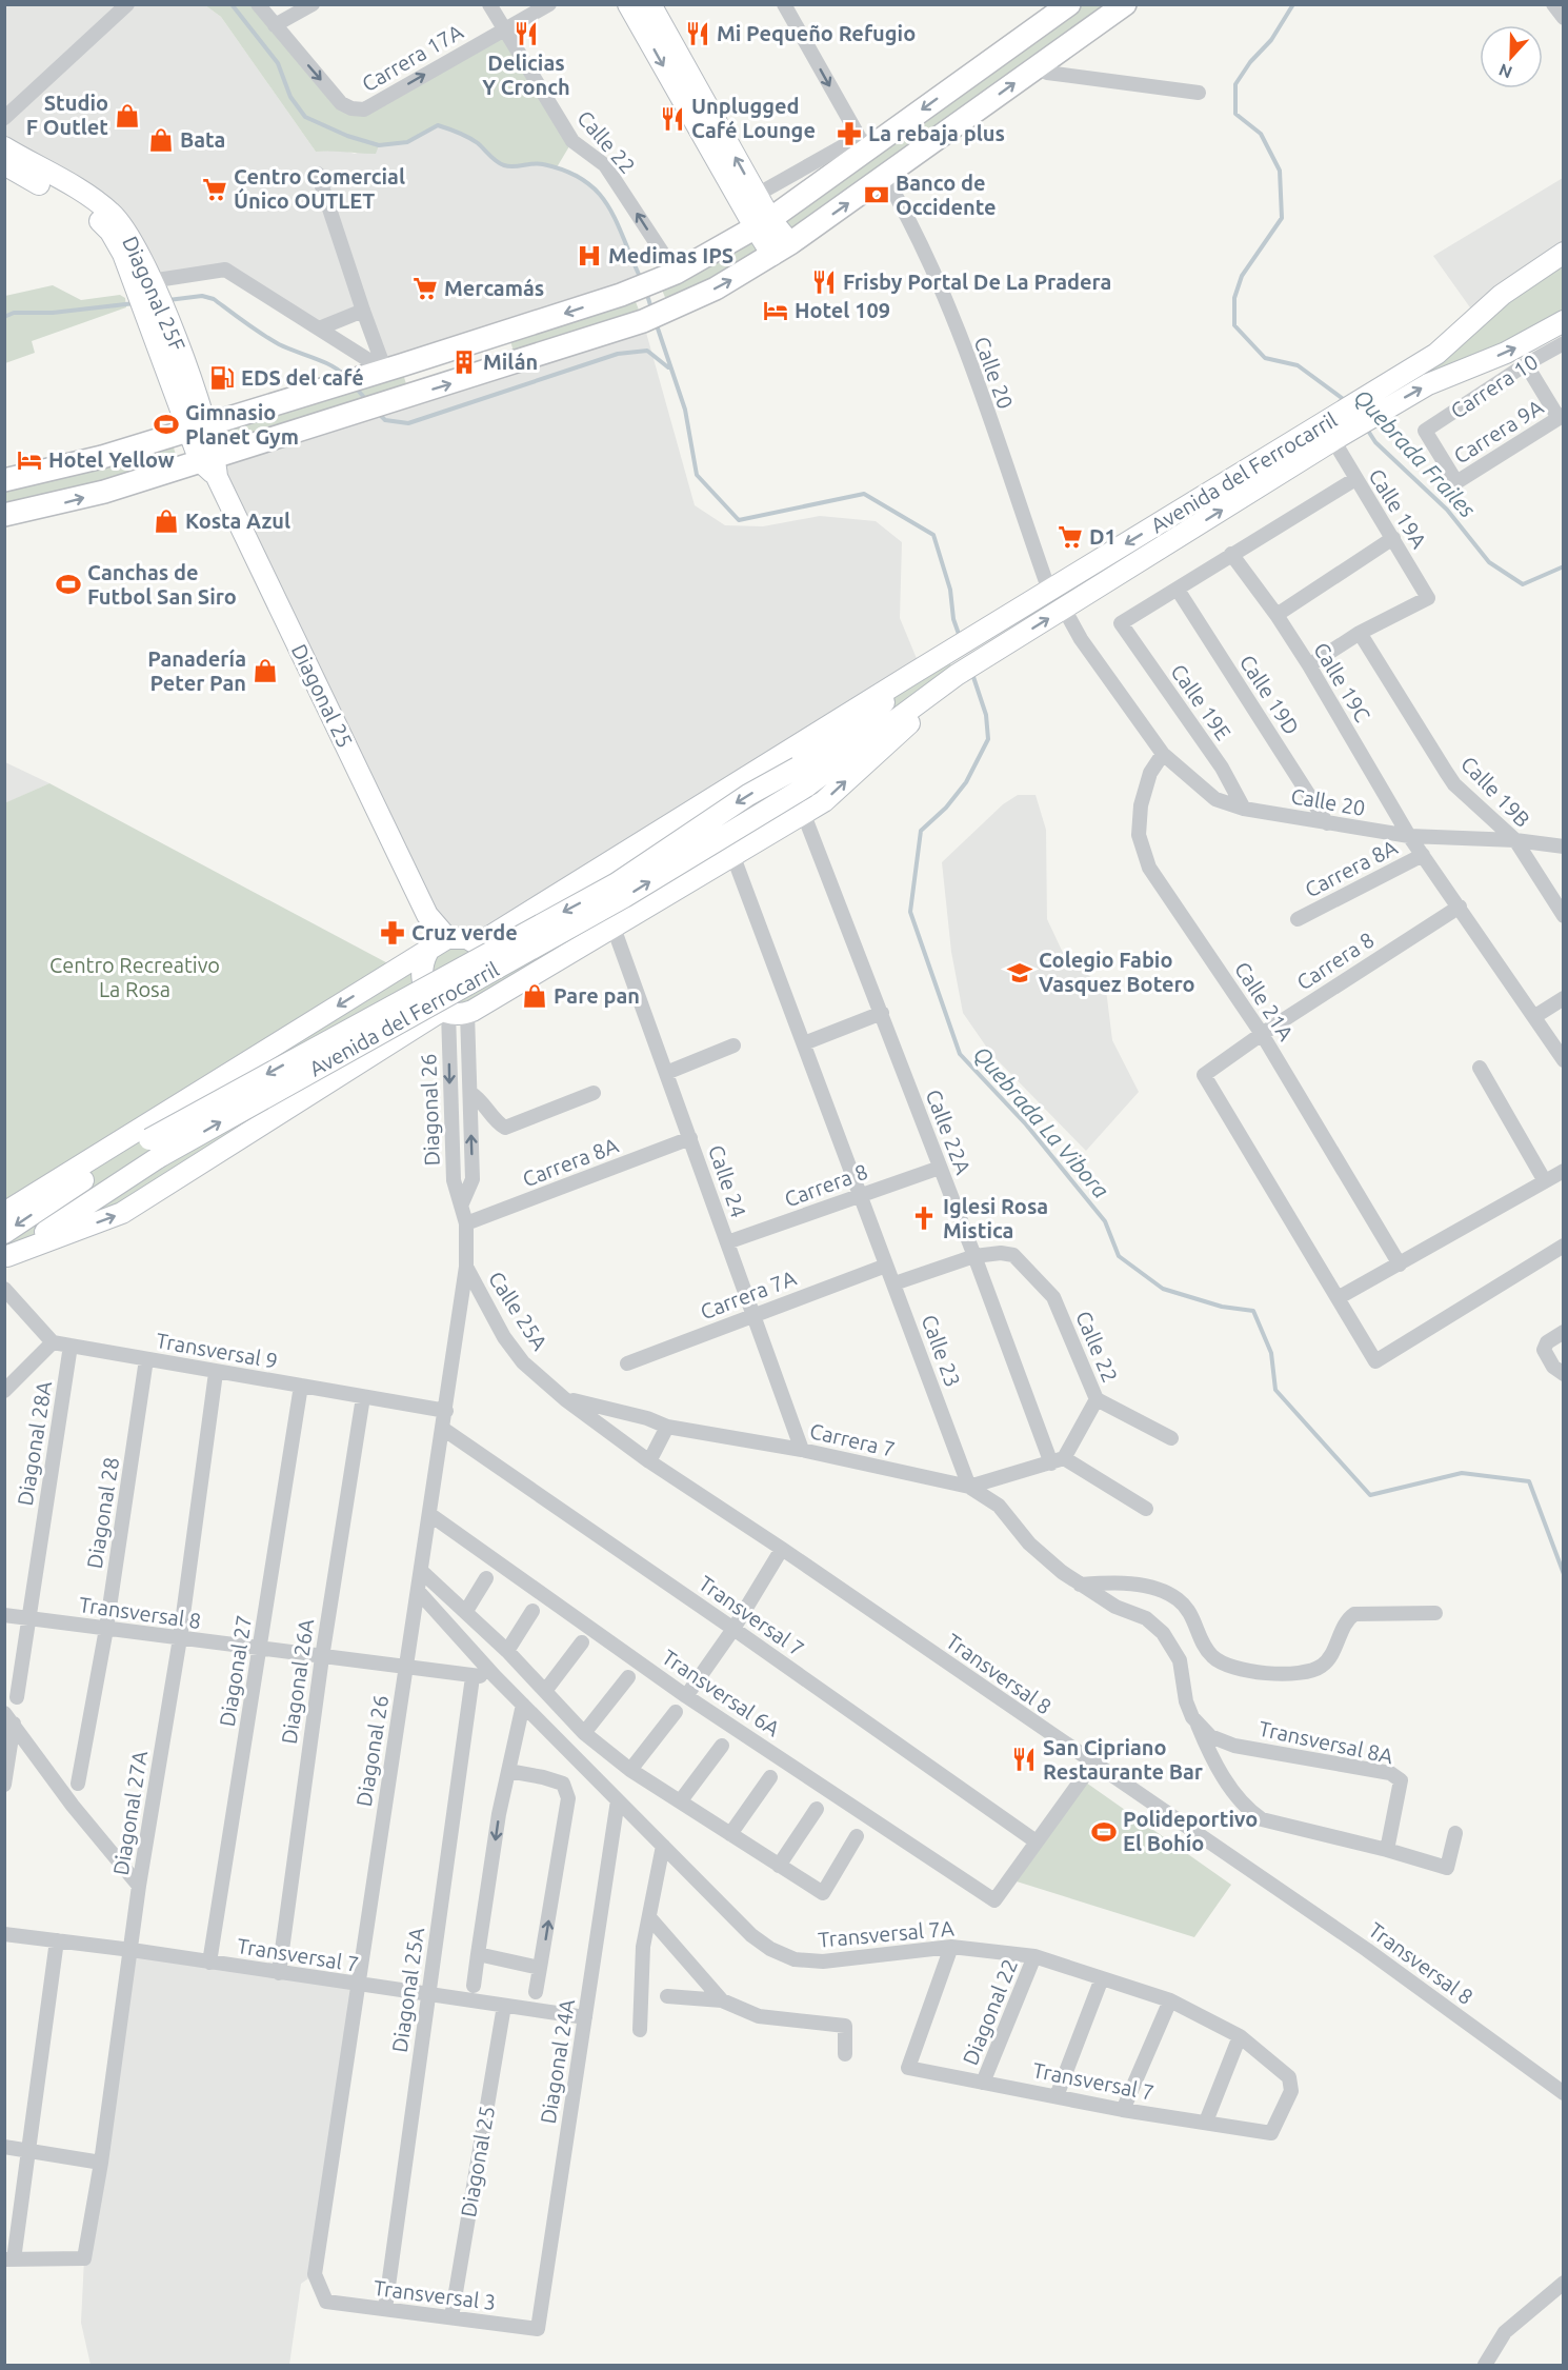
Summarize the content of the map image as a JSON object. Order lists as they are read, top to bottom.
{
  "streets": {
    "main road": ["Diagonal 25F", "Avenida del Ferrocarril", "Diagonal 25"],
    "street": [
      "Carrera 17A",
      "Calle 22",
      "Calle 20",
      "Carrera 10",
      "Carrera 9A",
      "Calle 19A",
      "Calle 19C",
      "Calle 19D",
      "Calle 19E",
      "Calle 19B",
      "Carrera 8A",
      "Carrera 8",
      "Calle 21A",
      "Diagonal 26",
      "Calle 22A",
      "Calle 24",
      "Carrera 7A",
      "Calle 25A",
      "Transversal 9",
      "Calle 23",
      "Carrera 7",
      "Diagonal 28A",
      "Diagonal 28",
      "Transversal 8",
      "Transversal 7",
      "Diagonal 27",
      "Diagonal 26A",
      "Transversal 6A",
      "Transversal 8A",
      "Diagonal 27A",
      "Transversal 7A",
      "Diagonal 25A",
      "Diagonal 22",
      "Diagonal 24A",
      "Transversal 3"
    ]
  },
  "crossings": [
    ["Carrera 17A", "Calle 22"],
    ["Calle 22", "Calle 22A"],
    ["Diagonal 25F", "Diagonal 25"],
    ["Calle 20", "Avenida del Ferrocarril"],
    ["Calle 20", "Calle 19C"],
    ["Calle 20", "Calle 19D"],
    ["Calle 20", "Calle 19E"],
    ["Calle 20", "Calle 19B"],
    ["Calle 20", "Calle 21A"],
    ["Carrera 10", "Carrera 9A"],
    ["Avenida del Ferrocarril", "Calle 19A"],
    ["Calle 19A", "Calle 19B"],
    ["Calle 19D", "Calle 19E"],
    ["Diagonal 25", "Diagonal 26"],
    ["Diagonal 25", "Transversal 7"],
    ["Diagonal 25", "Transversal 3"],
    ["Carrera 8A", "Diagonal 26"],
    ["Carrera 8A", "Calle 24"],
    ["Carrera 8", "Calle 21A"],
    ["Carrera 8", "Calle 22A"],
    ["Carrera 8", "Calle 24"],
    ["Carrera 8", "Calle 23"],
    ["Diagonal 26", "Calle 25A"],
    ["Diagonal 26", "Transversal 9"],
    ["Diagonal 26", "Transversal 8"],
    ["Diagonal 26", "Transversal 7"],
    ["Diagonal 26", "Transversal 6A"],
    ["Diagonal 26", "Transversal 7A"],
    ["Diagonal 26", "Transversal 3"],
    ["Calle 22A", "Carrera 7"],
    ["Calle 24", "Carrera 7A"],
    ["Calle 24", "Carrera 7"],
    ["Carrera 7A", "Calle 23"],
    ["Calle 25A", "Carrera 7"],
    ["Calle 25A", "Transversal 8"],
    ["Transversal 9", "Diagonal 28A"],
    ["Transversal 9", "Diagonal 28"],
    ["Transversal 9", "Diagonal 27"],
    ["Transversal 9", "Diagonal 26A"],
    ["Transversal 9", "Diagonal 27A"],
    ["Calle 23", "Carrera 7"],
    ["Carrera 7", "Transversal 8"],
    ["Diagonal 28A", "Transversal 8"],
    ["Diagonal 28", "Transversal 8"],
    ["Transversal 8", "Diagonal 27"],
    ["Transversal 8", "Diagonal 26A"],
    ["Transversal 8", "Diagonal 27A"],
    ["Transversal 8", "Transversal 7A"],
    ["Transversal 8", "Diagonal 25A"],
    ["Transversal 7", "Diagonal 27"],
    ["Transversal 7", "Diagonal 26A"],
    ["Transversal 7", "Transversal 6A"],
    ["Transversal 7", "Diagonal 27A"],
    ["Transversal 7", "Transversal 7A"],
    ["Transversal 7", "Diagonal 25A"],
    ["Transversal 7", "Diagonal 22"],
    ["Transversal 7", "Diagonal 24A"],
    ["Transversal 7A", "Diagonal 22"],
    ["Transversal 7A", "Diagonal 24A"],
    ["Diagonal 25A", "Transversal 3"],
    ["Diagonal 24A", "Transversal 3"]
  ],
  "one_way": ["Calle 22"],
  "water": ["Quebrada Frailes", "Quebrada La Vibora"],
  "parks": ["Centro Recreativo La Rosa"],
  "places": {
    "restaurant": [
      "Delicias Y Cronch",
      "Mi Pequeño Refugio",
      "Unplugged Café Lounge",
      "Frisby Portal De La Pradera",
      "San Cipriano Restaurante Bar"
    ],
    "shop": [
      "Studio F Outlet",
      "Bata",
      "Kosta Azul",
      "Panadería Peter Pan",
      "Pare pan"
    ],
    "pharmacy": ["La rebaja plus", "Cruz verde"],
    "supermarket": ["Centro Comercial Único OUTLET", "Mercamás", "D1"],
    "bank": ["Banco de Occidente"],
    "hospital": ["Medimas IPS"],
    "hotel": ["Hotel 109", "Hotel Yellow"],
    "building": ["Milán"],
    "fuel station": ["EDS del café"],
    "sports": ["Gimnasio Planet Gym", "Canchas de Futbol San Siro", "Polideportivo El Bohío"],
    "school or university": ["Colegio Fabio Vasquez Botero"],
    "church": ["Iglesi Rosa Mistica"]
  },
  "north": "bottom"
}
